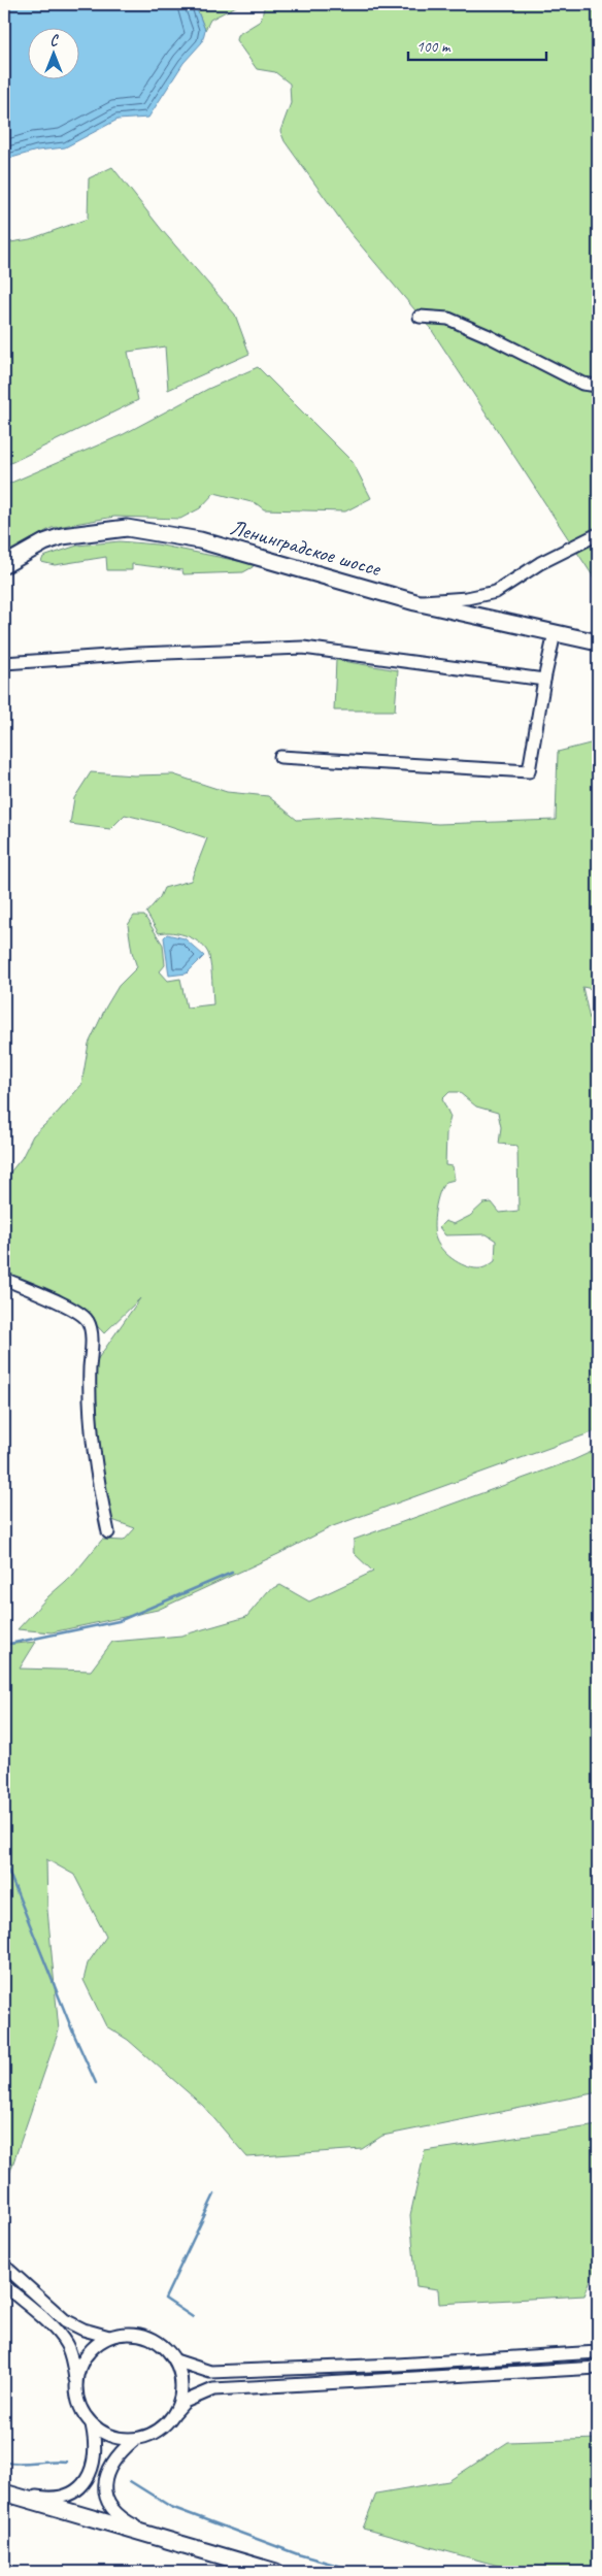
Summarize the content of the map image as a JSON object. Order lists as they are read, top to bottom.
{
  "streets": {
    "main road": ["Ленинградское шоссе"]
  },
  "scale_bar": "100 m",
  "north": "top"
}
